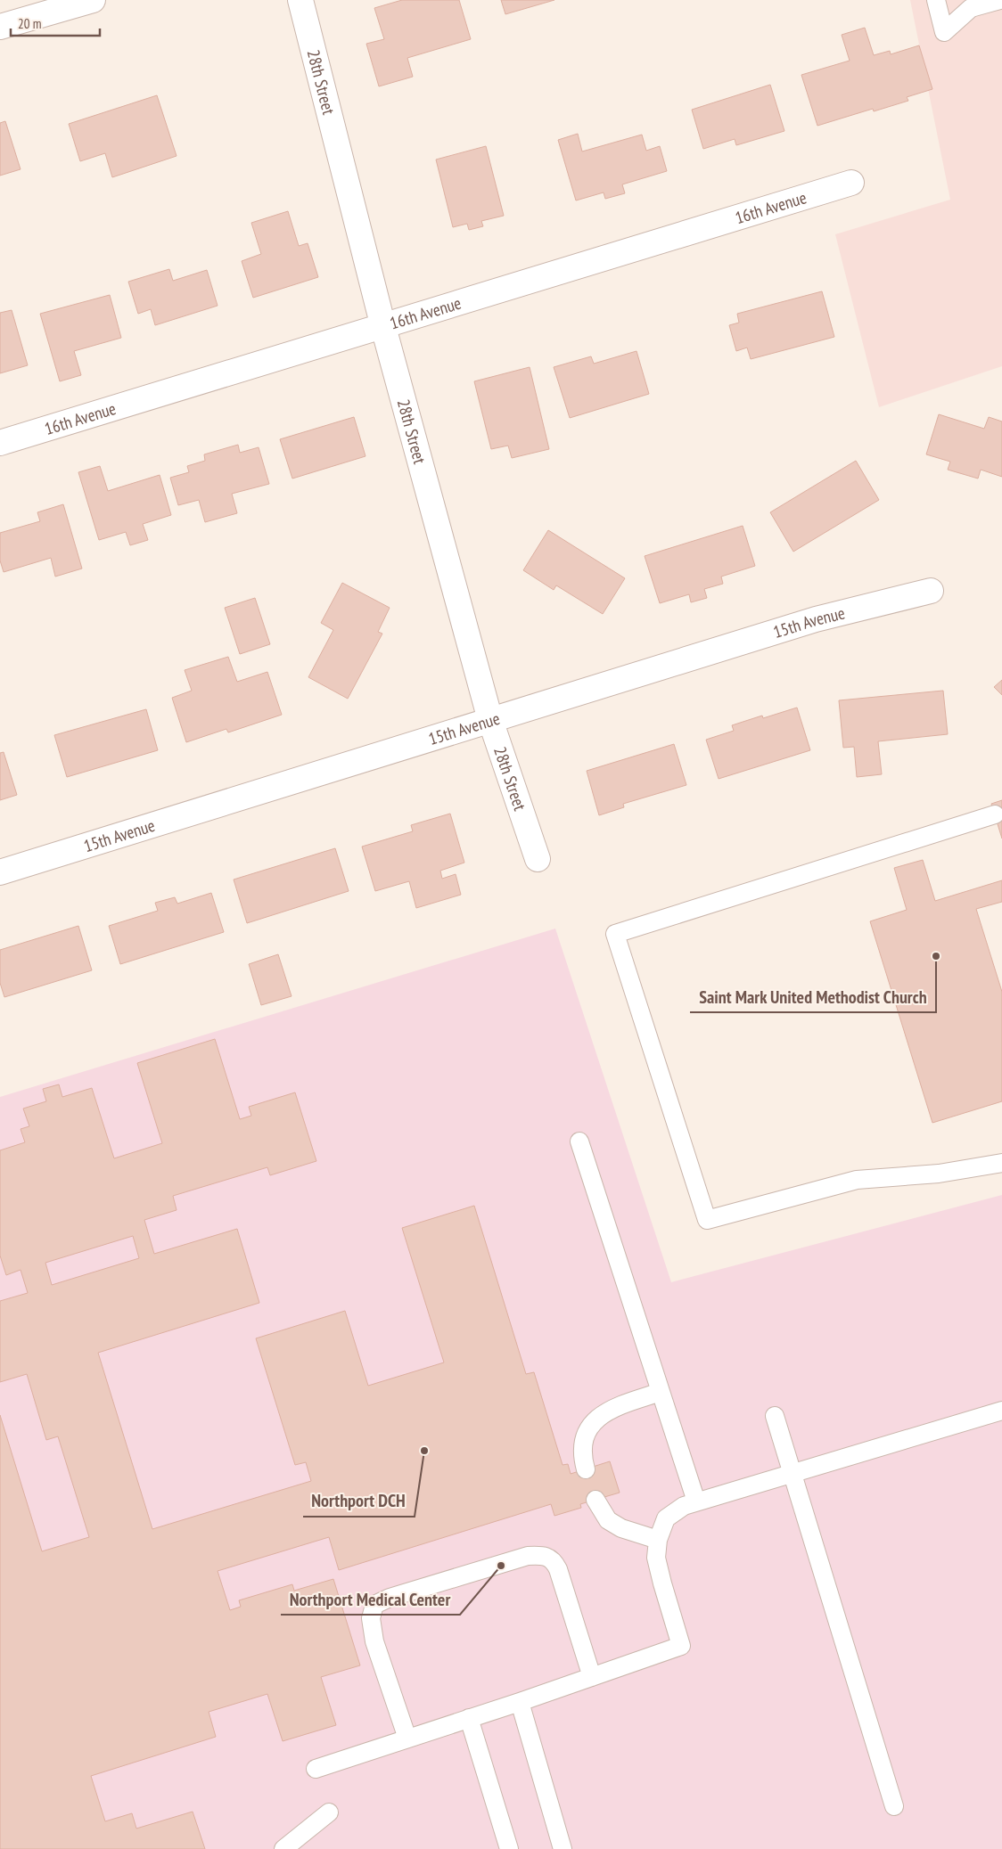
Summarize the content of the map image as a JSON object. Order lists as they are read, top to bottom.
{
  "streets": {
    "street": ["28th Street", "16th Avenue", "15th Avenue"]
  },
  "crossings": [
    ["28th Street", "16th Avenue"],
    ["28th Street", "15th Avenue"]
  ],
  "places": ["Saint Mark United Methodist Church", "Northport DCH", "Northport Medical Center"],
  "scale_bar": "20 m"
}
